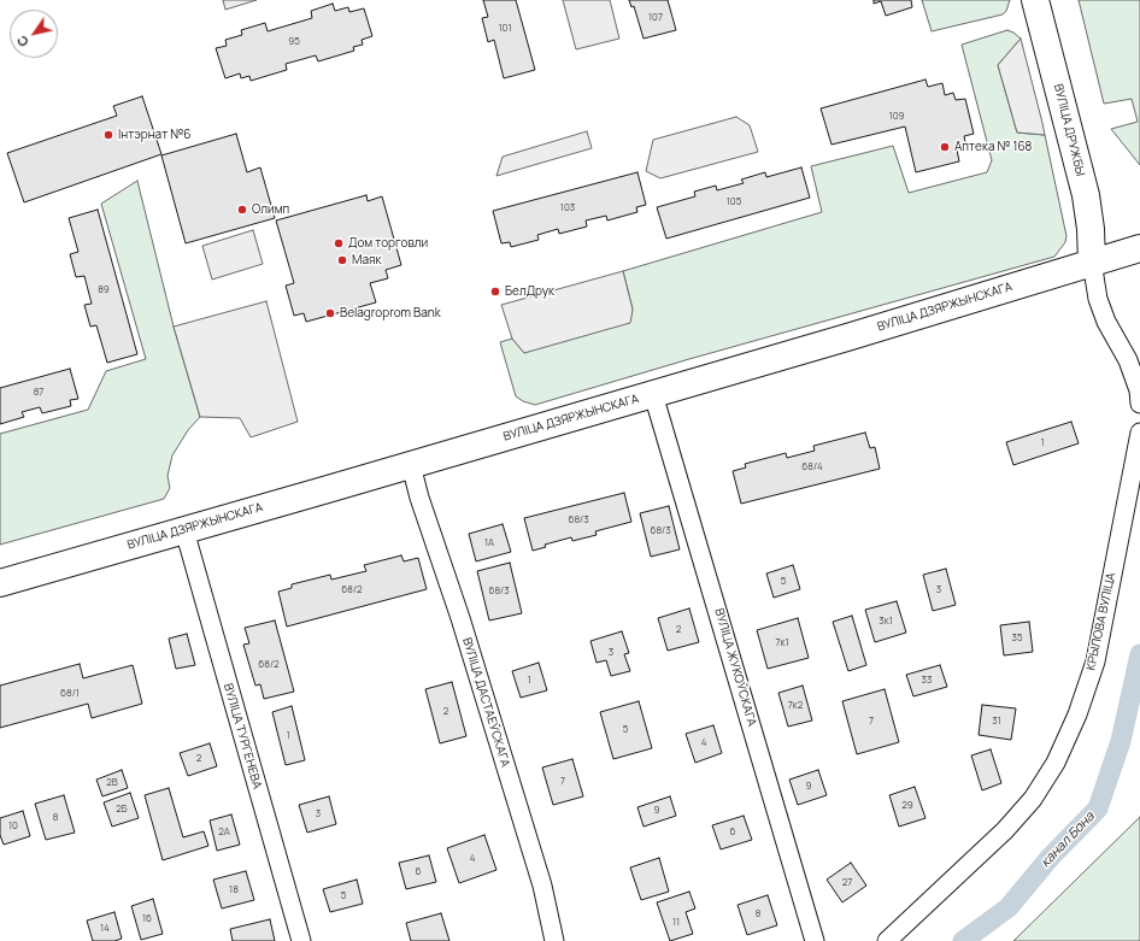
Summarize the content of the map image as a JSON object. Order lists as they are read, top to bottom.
{
  "streets": {
    "main road": ["ВУЛІЦА ДРУЖБЫ", "ВУЛІЦА ДЗЯРЖЫНСКАГА"],
    "street": [
      "КРЫЛОВА ВУЛІЦА",
      "ВУЛІЦА ЖУКОЎСКАГА",
      "ВУЛІЦА ДАСТАЕЎСКАГА",
      "ВУЛІЦА ТУРГЕНЕВА"
    ]
  },
  "crossings": [
    ["ВУЛІЦА ДРУЖБЫ", "ВУЛІЦА ДЗЯРЖЫНСКАГА"],
    ["ВУЛІЦА ДЗЯРЖЫНСКАГА", "ВУЛІЦА ЖУКОЎСКАГА"],
    ["ВУЛІЦА ДЗЯРЖЫНСКАГА", "ВУЛІЦА ДАСТАЕЎСКАГА"],
    ["ВУЛІЦА ДЗЯРЖЫНСКАГА", "ВУЛІЦА ТУРГЕНЕВА"]
  ],
  "water": ["канал Бона"],
  "places": [
    "Інтэрнат №6",
    "Аптека № 168",
    "Олимп",
    "Дом торговли",
    "Маяк",
    "БелДрук",
    "Belagroprom Bank"
  ],
  "house_numbers": [
    "107",
    "101",
    "95",
    "109",
    "105",
    "103",
    "89",
    "87",
    "1",
    "68/4",
    "68/3",
    "68/3",
    "1А",
    "5",
    "68/2",
    "3",
    "68/3",
    "3к1",
    "2",
    "35",
    "7к1",
    "3",
    "68/2",
    "1",
    "33",
    "68/1",
    "7к2",
    "2",
    "7",
    "31",
    "5",
    "1",
    "4",
    "2",
    "7",
    "2В",
    "9",
    "29",
    "2Б",
    "9",
    "3",
    "8",
    "10",
    "2А",
    "6",
    "4",
    "6",
    "27",
    "18",
    "5",
    "8",
    "16",
    "11",
    "14"
  ],
  "north": "bottom left"
}
